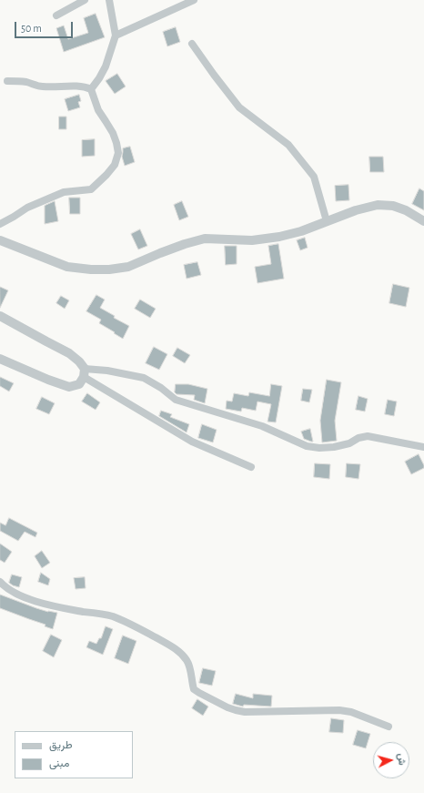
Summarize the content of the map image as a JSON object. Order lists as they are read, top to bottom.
{
  "legend": ["طريق", "مبنى"],
  "scale_bar": "50 m",
  "north": "right"
}
